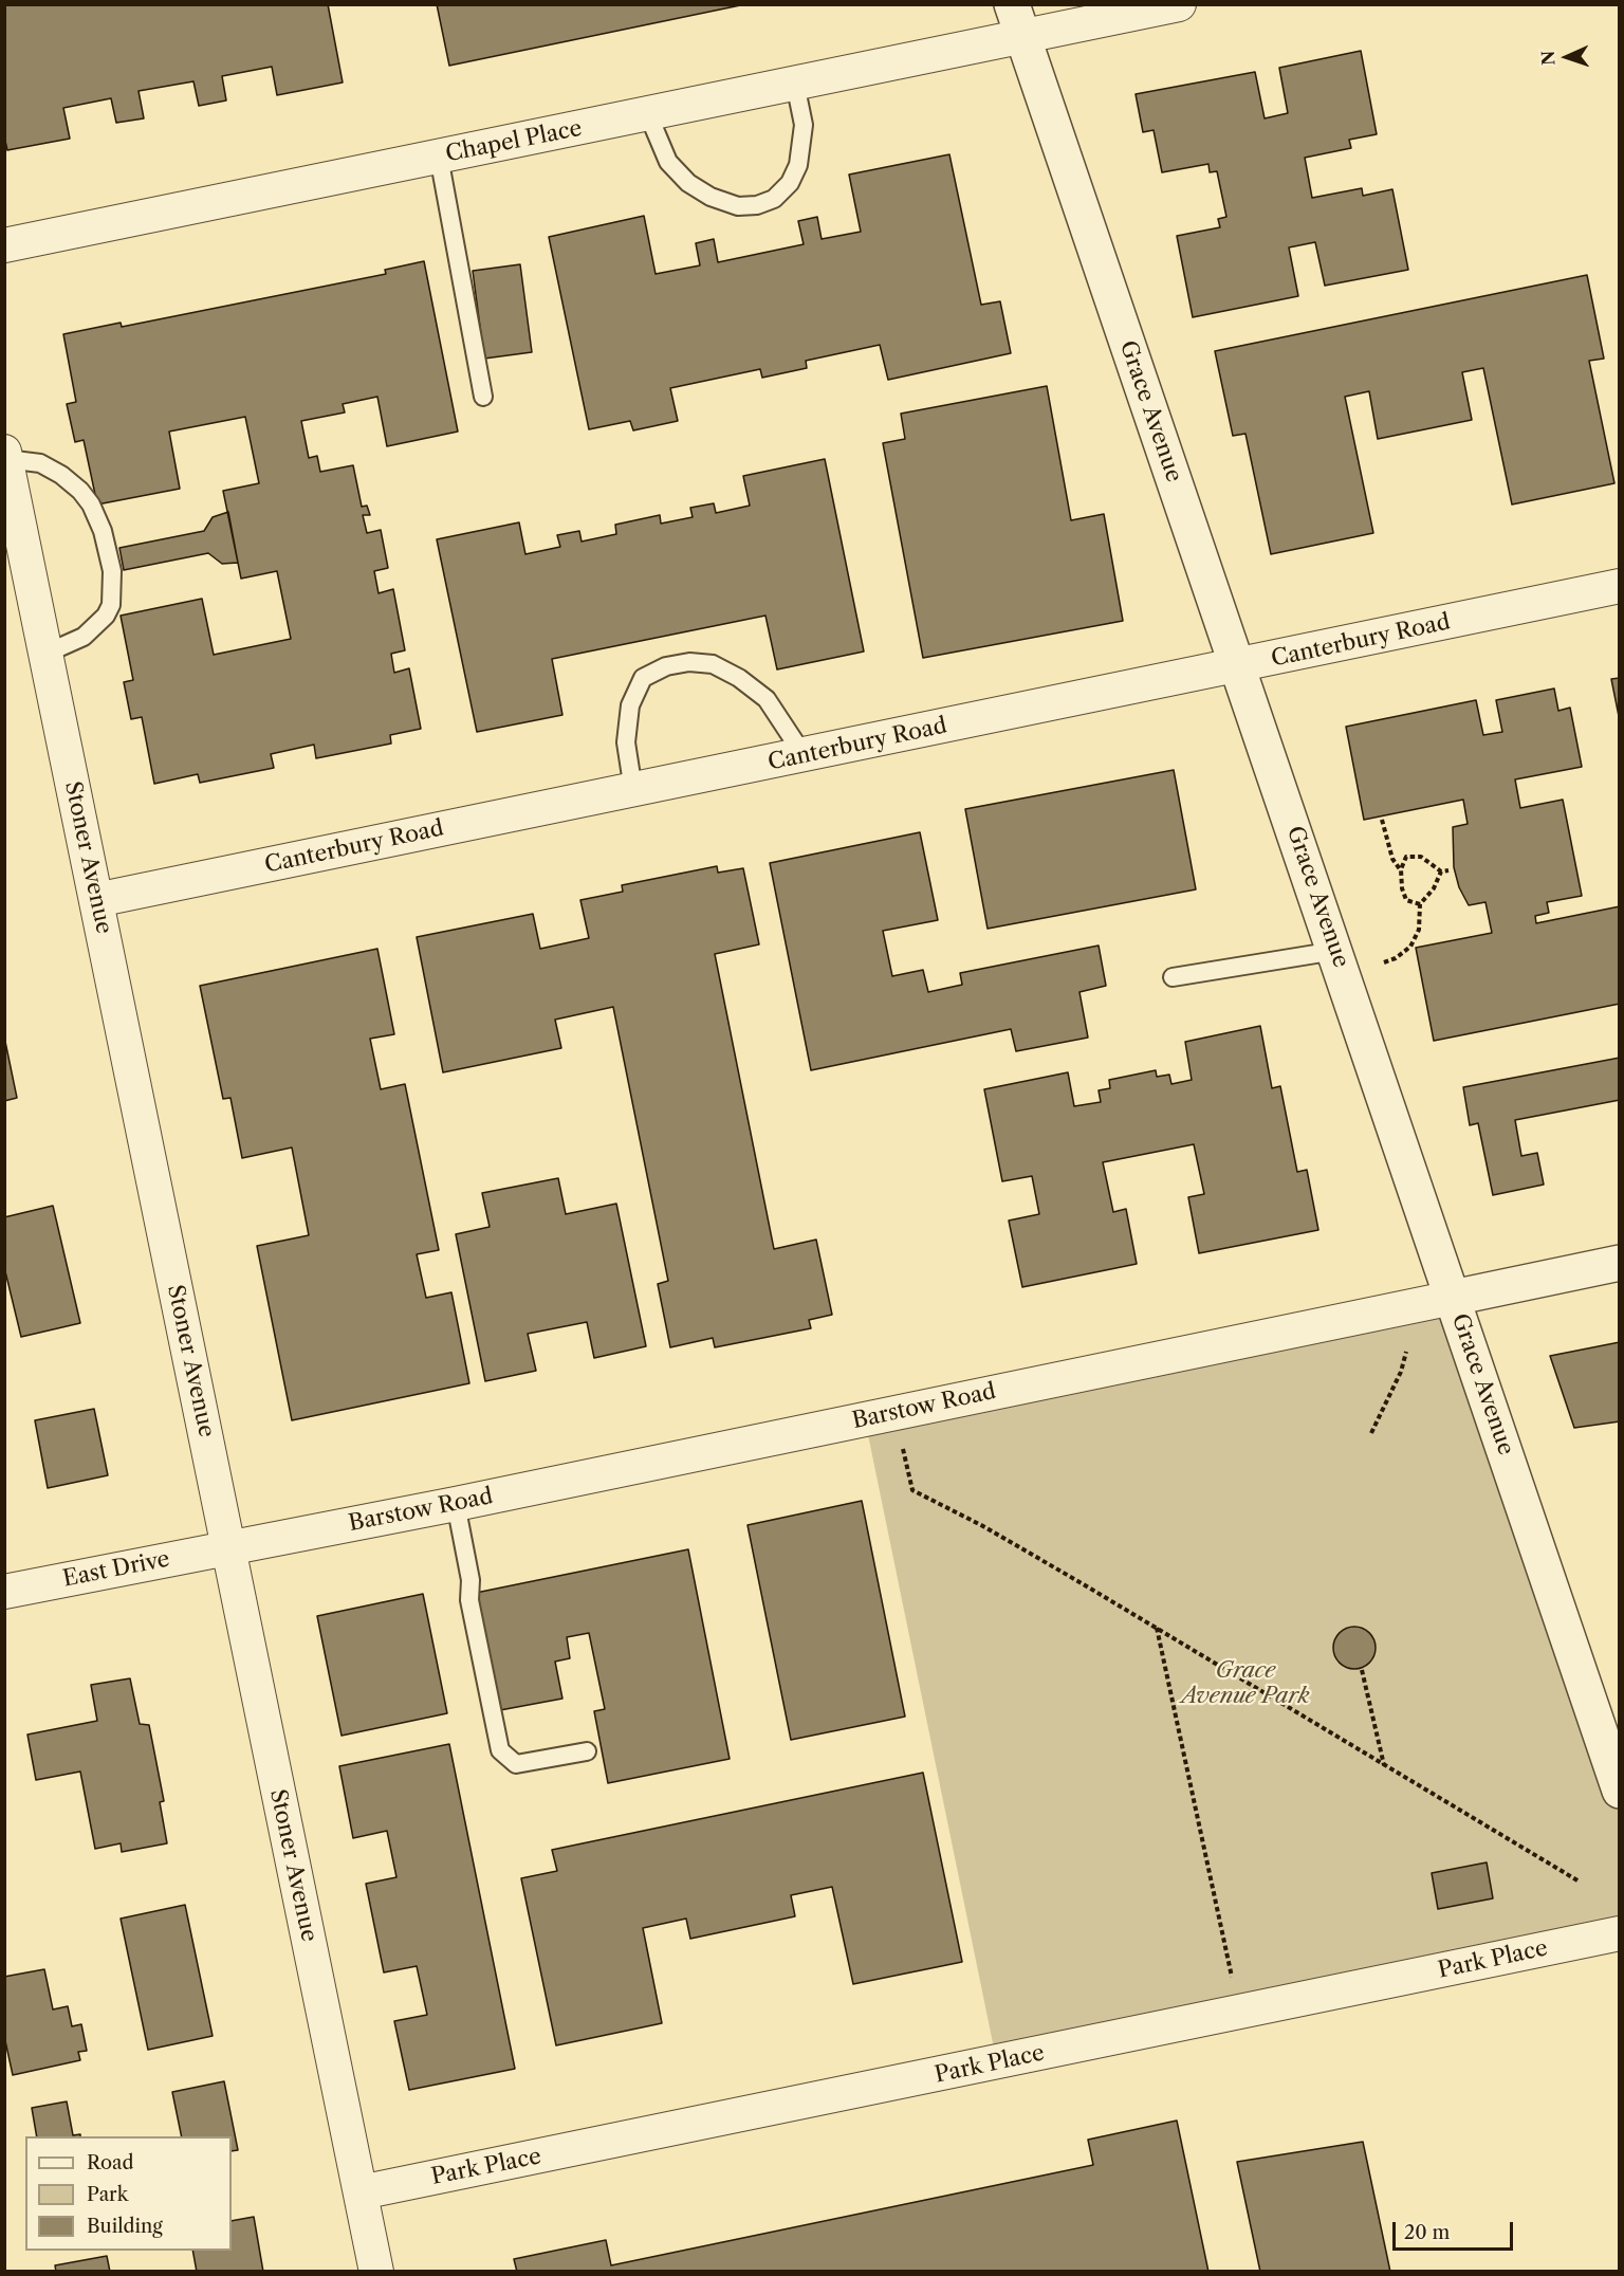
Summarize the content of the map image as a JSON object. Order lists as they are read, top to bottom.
{
  "streets": {
    "street": [
      "Chapel Place",
      "Grace Avenue",
      "Canterbury Road",
      "Stoner Avenue",
      "Barstow Road",
      "East Drive",
      "Park Place"
    ]
  },
  "crossings": [
    ["Chapel Place", "Grace Avenue"],
    ["Grace Avenue", "Canterbury Road"],
    ["Grace Avenue", "Barstow Road"],
    ["Canterbury Road", "Stoner Avenue"],
    ["Stoner Avenue", "Barstow Road"],
    ["Stoner Avenue", "East Drive"],
    ["Stoner Avenue", "Park Place"],
    ["Barstow Road", "East Drive"]
  ],
  "parks": ["Grace Avenue Park"],
  "legend": ["Road", "Park", "Building"],
  "scale_bar": "20 m",
  "north": "left"
}
